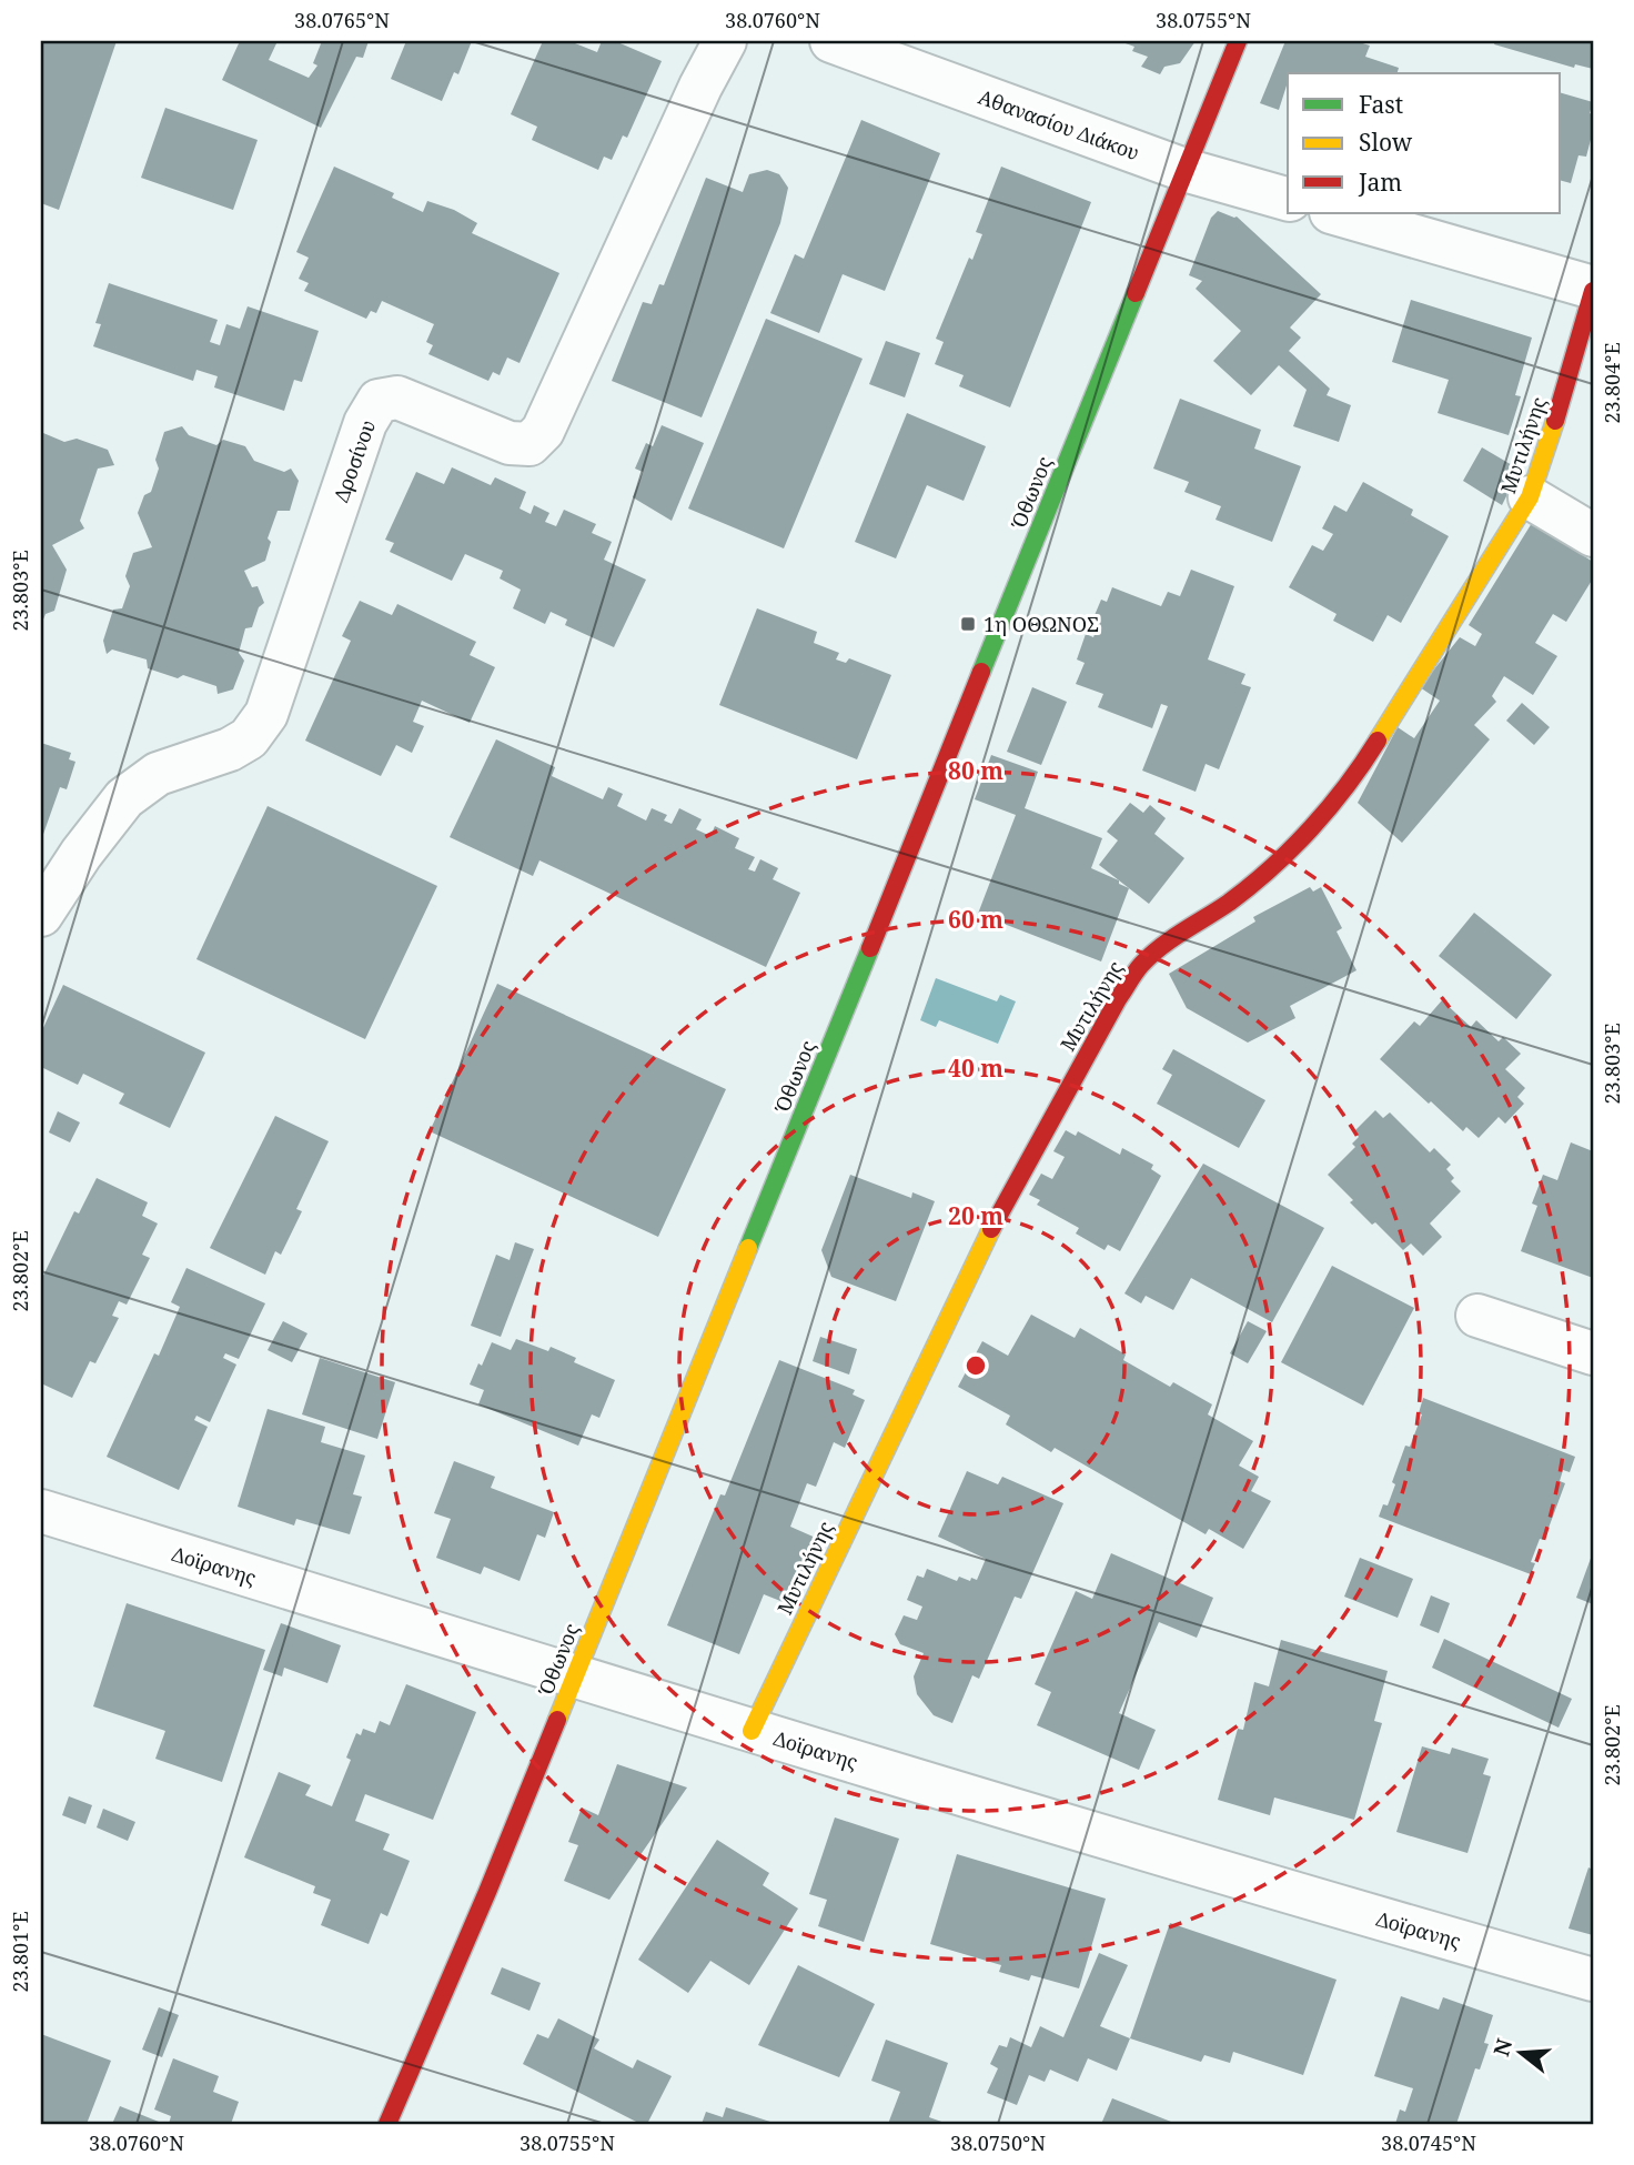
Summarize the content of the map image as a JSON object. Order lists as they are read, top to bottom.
{
  "streets": {
    "street": [
      "Αθανασίου Διάκου",
      "Μυτιλήνης",
      "Δροσίνου",
      "Όθωνος",
      "Δοϊρανης"
    ]
  },
  "crossings": [
    ["Αθανασίου Διάκου", "Όθωνος"],
    ["Μυτιλήνης", "Δοϊρανης"],
    ["Όθωνος", "Δοϊρανης"]
  ],
  "places": {
    "transit": ["1η ΟΘΩΝΟΣ"]
  },
  "legend": ["Fast", "Slow", "Jam"],
  "north": "left",
  "coordinates": [
    "38.0765°N",
    "38.0760°N",
    "38.0755°N",
    "23.804°E",
    "23.803°E",
    "23.802°E",
    "23.801°E",
    "38.0750°N",
    "38.0745°N"
  ],
  "rings": [
    "80 m",
    "60 m",
    "40 m",
    "20 m"
  ]
}
